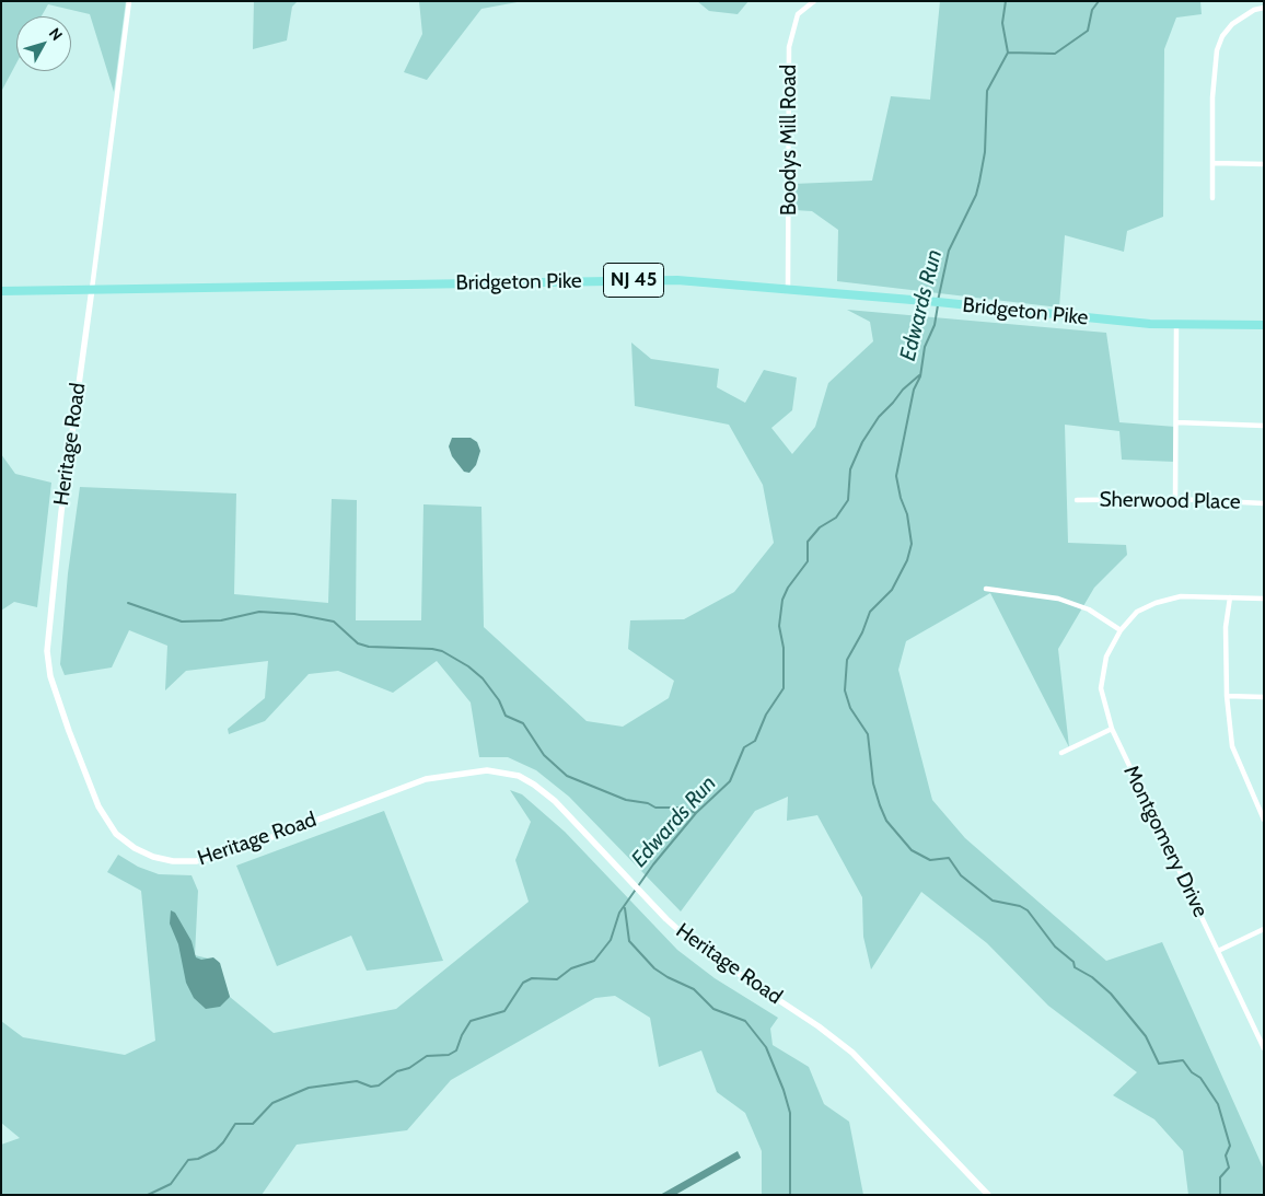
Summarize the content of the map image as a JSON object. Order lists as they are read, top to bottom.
{
  "streets": {
    "main road": ["NJ 45", "Bridgeton Pike"],
    "street": [
      "Boodys Mill Road",
      "Heritage Road",
      "Sherwood Place",
      "Montgomery Drive"
    ]
  },
  "crossings": [
    ["Boodys Mill Road", "Bridgeton Pike"],
    ["Bridgeton Pike", "Heritage Road"]
  ],
  "water": ["Edwards Run"],
  "north": "top right"
}
